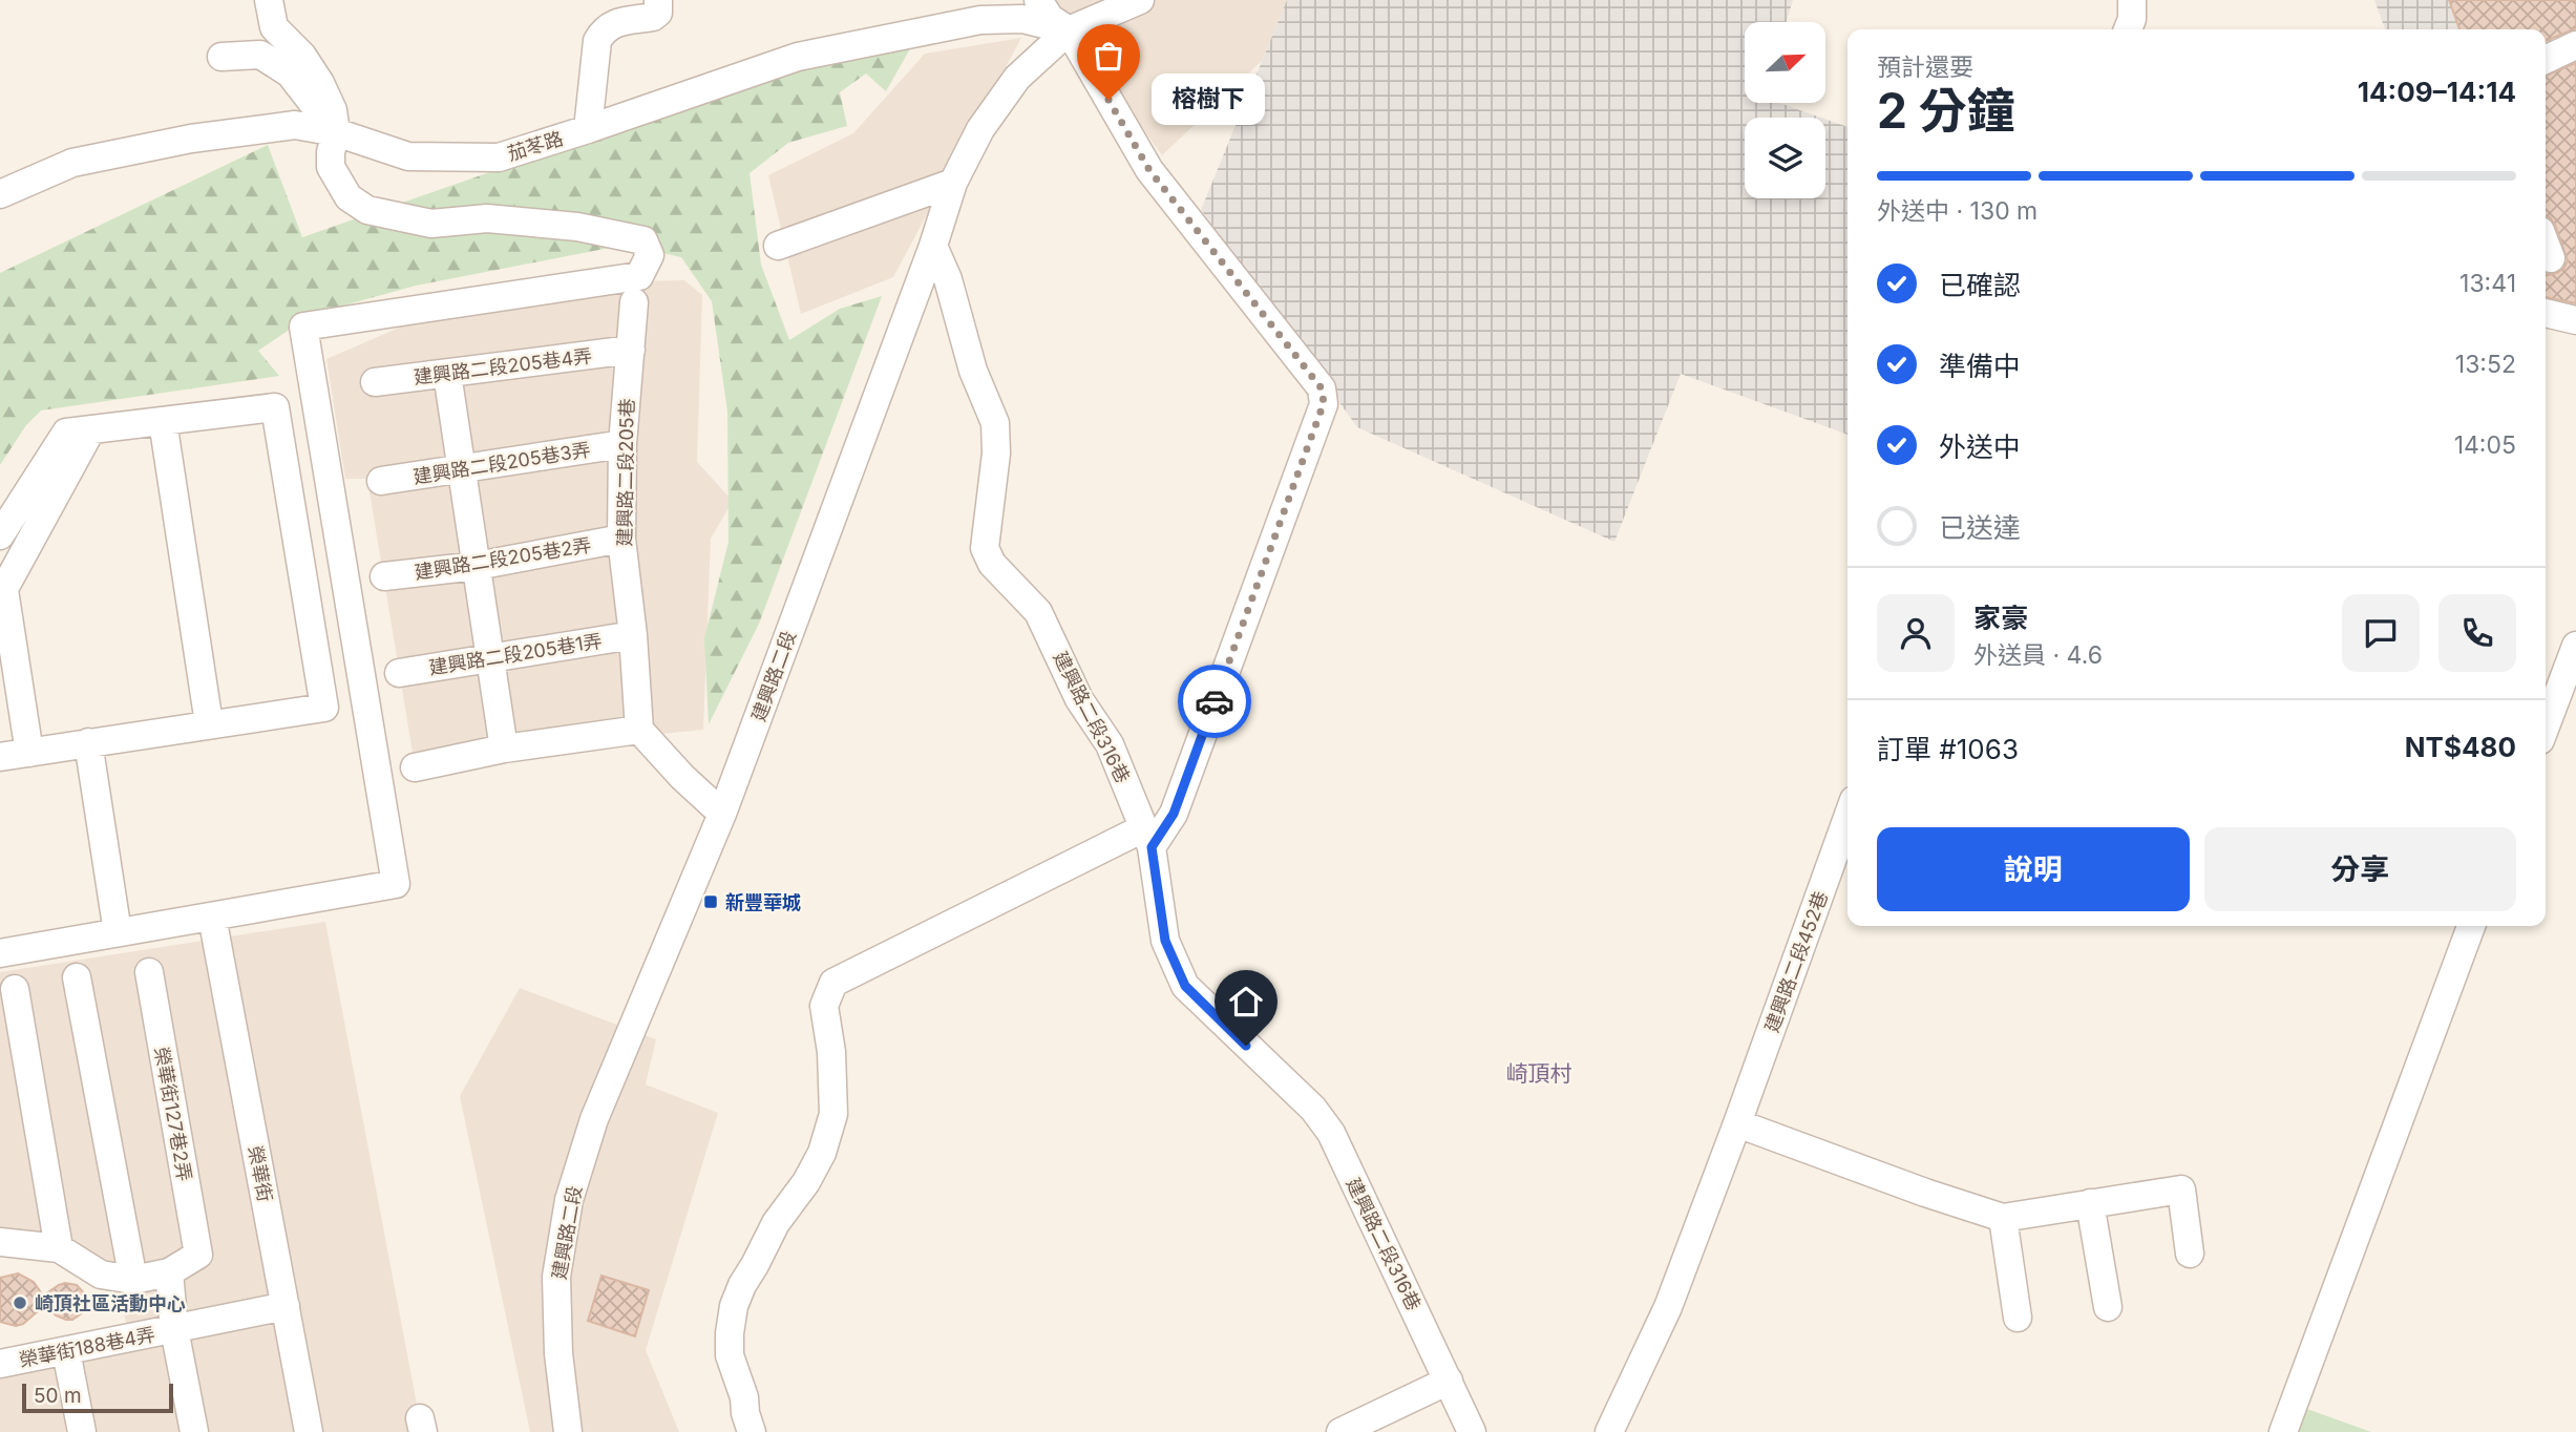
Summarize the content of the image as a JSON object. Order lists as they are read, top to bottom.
{
  "streets": {
    "street": [
      "茄苳路",
      "建興路二段205巷4弄",
      "建興路二段205巷3弄",
      "建興路二段205巷",
      "建興路二段205巷2弄",
      "建興路二段205巷1弄",
      "建興路二段",
      "建興路二段316巷",
      "建興路二段452巷",
      "榮華街127巷2弄",
      "榮華街",
      "榮華街188巷4弄"
    ]
  },
  "crossings": [
    ["茄苳路", "建興路二段"],
    ["建興路二段205巷4弄", "建興路二段205巷"],
    ["建興路二段205巷3弄", "建興路二段205巷"],
    ["建興路二段205巷", "建興路二段205巷2弄"],
    ["建興路二段205巷", "建興路二段205巷1弄"],
    ["建興路二段", "建興路二段316巷"],
    ["榮華街", "榮華街188巷4弄"]
  ],
  "districts": ["崎頂村"],
  "places": {
    "other": ["榕樹下", "崎頂社區活動中心"],
    "transit": ["新豐華城"]
  },
  "scale_bar": "50 m",
  "north": "top right",
  "page": {
    "heading": ["2 分鐘", "預計還要", "14:09–14:14"],
    "panel": [
      "家豪",
      "外送員 · 4.6",
      "訂單 #1063",
      "NT$480"
    ],
    "bubble": "榕樹下",
    "bar": "外送中 · 130 m",
    "list": [
      ["已確認", "13:41"],
      ["準備中", "13:52"],
      ["外送中", "14:05"],
      "已送達"
    ],
    "buttons": ["說明", "分享"],
    "scale": "50 m"
  }
}
